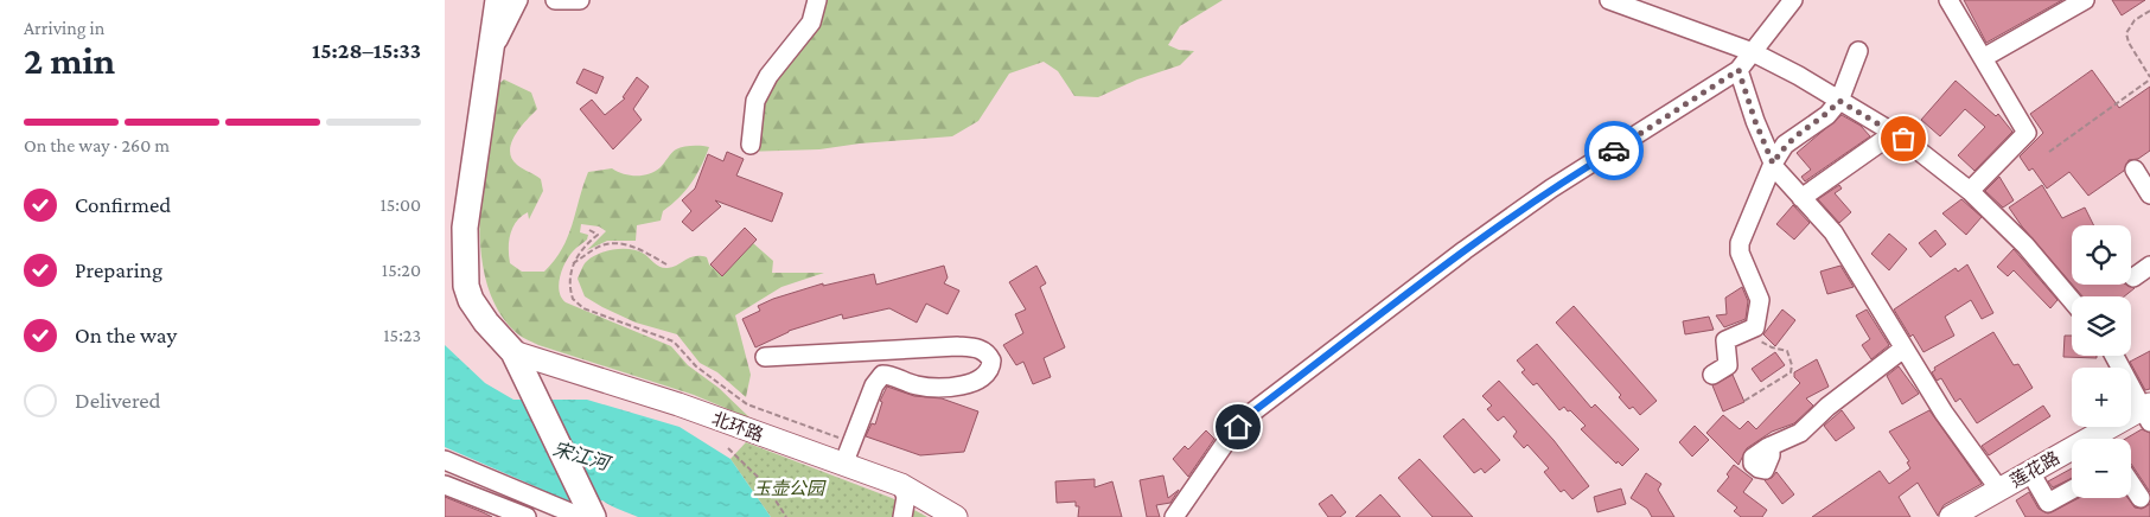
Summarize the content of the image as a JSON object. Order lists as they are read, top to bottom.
{
  "streets": {
    "main road": ["北环路", "莲花路"]
  },
  "water": ["宋江河"],
  "parks": ["玉壶公园"],
  "page": {
    "heading": ["2 min", "Arriving in", "15:28–15:33"],
    "bar": "On the way · 260 m",
    "list": [
      ["Confirmed", "15:00"],
      ["Preparing", "15:20"],
      ["On the way", "15:23"],
      "Delivered"
    ],
    "map_buttons": ["+", "−"]
  }
}
